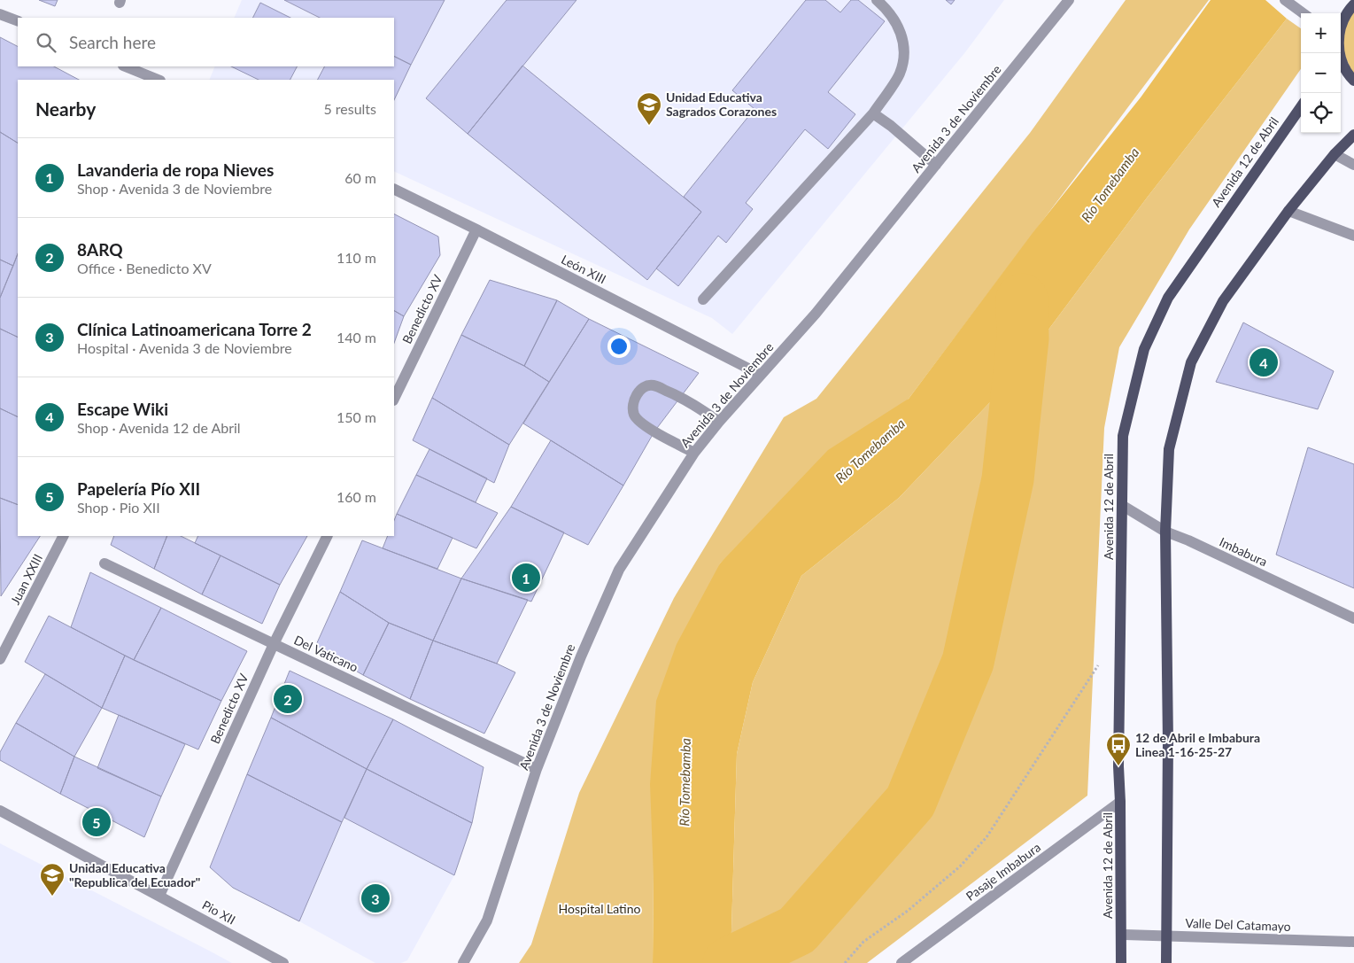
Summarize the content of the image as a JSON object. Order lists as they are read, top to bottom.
{
  "streets": {
    "main road": ["Avenida 12 de Abril"],
    "street": [
      "Avenida 3 de Noviembre",
      "León XIII",
      "Benedicto XV",
      "Imbabura",
      "Juan XXIII",
      "Del Vaticano",
      "Pasaje Imbabura",
      "Pio XII",
      "Valle Del Catamayo"
    ]
  },
  "crossings": [
    ["Avenida 3 de Noviembre", "León XIII"],
    ["Avenida 3 de Noviembre", "Del Vaticano"],
    ["Avenida 12 de Abril", "Imbabura"],
    ["Avenida 12 de Abril", "Pasaje Imbabura"],
    ["Avenida 12 de Abril", "Valle Del Catamayo"],
    ["León XIII", "Benedicto XV"],
    ["Benedicto XV", "Del Vaticano"],
    ["Benedicto XV", "Pio XII"]
  ],
  "water": ["Río Tomebamba"],
  "parks": ["Hospital Latino"],
  "places": {
    "school or university": ["Unidad Educativa Sagrados Corazones", "Unidad Educativa \"Republica del Ecuador\""],
    "bus stop": ["12 de Abril e Imbabura Linea 1-16-25-27"]
  },
  "page": {
    "map_buttons": ["+", "−"],
    "search": "Search here",
    "heading": ["Nearby", "5 results"],
    "list": [
      {
        "mark": "1",
        "name": "Lavanderia de ropa Nieves",
        "note": "Shop · Avenida 3 de Noviembre",
        "value": "60 m"
      },
      {
        "mark": "2",
        "name": "8ARQ",
        "note": "Office · Benedicto XV",
        "value": "110 m"
      },
      {
        "mark": "3",
        "name": "Clínica Latinoamericana Torre 2",
        "note": "Hospital · Avenida 3 de Noviembre",
        "value": "140 m"
      },
      {
        "mark": "4",
        "name": "Escape Wiki",
        "note": "Shop · Avenida 12 de Abril",
        "value": "150 m"
      },
      {
        "mark": "5",
        "name": "Papelería Pío XII",
        "note": "Shop · Pio XII",
        "value": "160 m"
      }
    ],
    "pins": [
      "4",
      "1",
      "2",
      "5",
      "3"
    ]
  }
}
